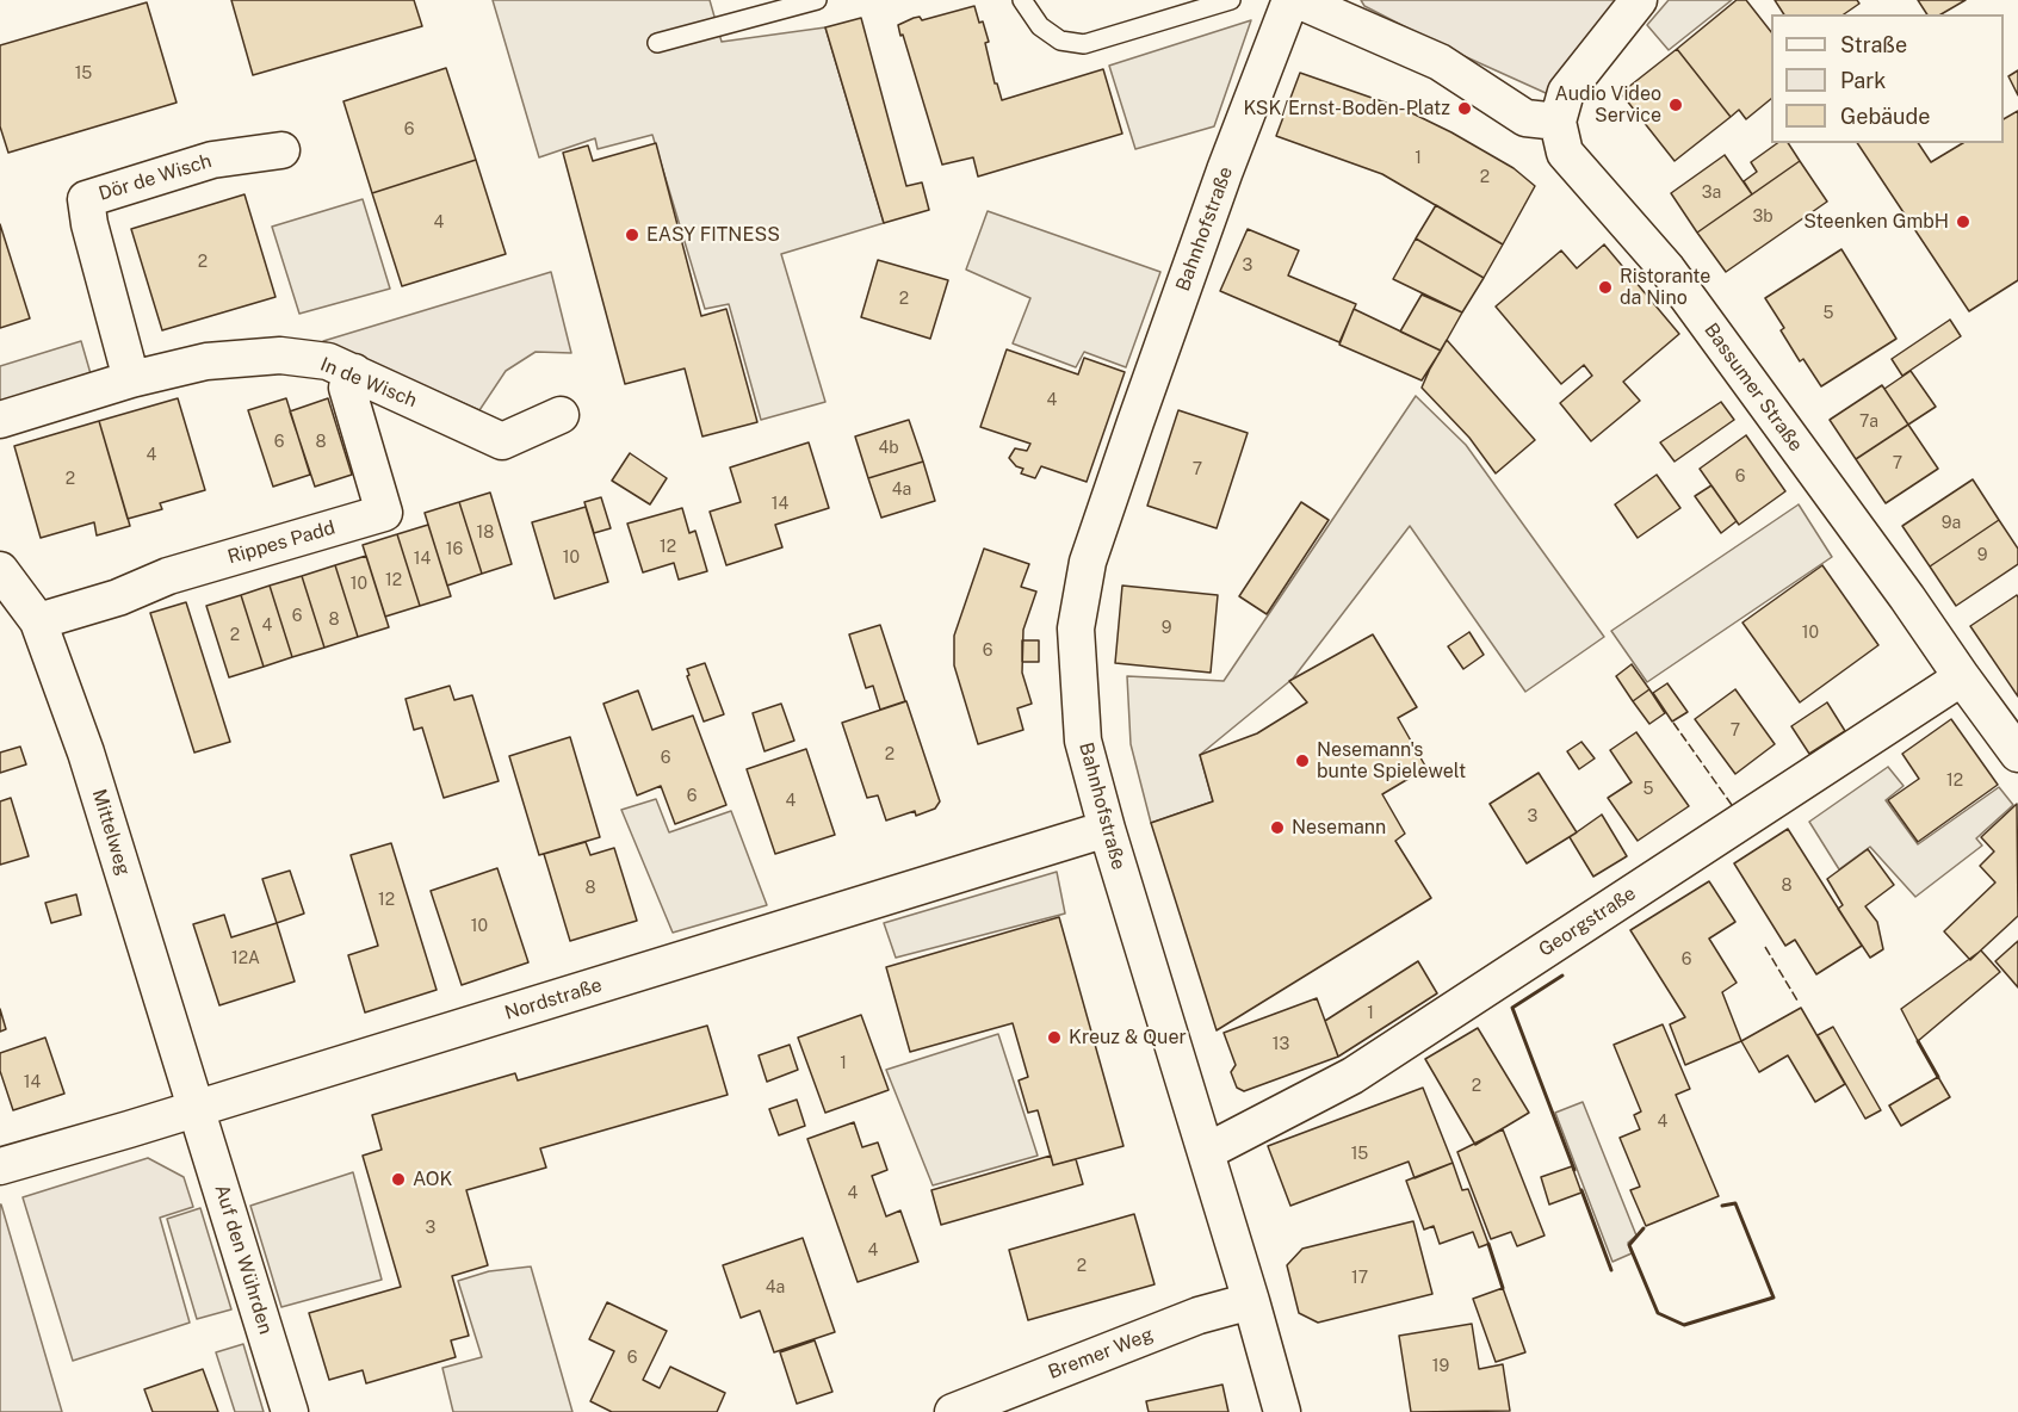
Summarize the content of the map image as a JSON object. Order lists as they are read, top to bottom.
{
  "streets": {
    "street": [
      "Dör de Wisch",
      "Bahnhofstraße",
      "In de Wisch",
      "Bassumer Straße",
      "Rippes Padd",
      "Mittelweg",
      "Georgstraße",
      "Nordstraße",
      "Auf den Wührden",
      "Bremer Weg"
    ]
  },
  "crossings": [
    ["Dör de Wisch", "In de Wisch"],
    ["Bahnhofstraße", "Georgstraße"],
    ["Bahnhofstraße", "Nordstraße"],
    ["Bahnhofstraße", "Bremer Weg"],
    ["In de Wisch", "Rippes Padd"],
    ["Bassumer Straße", "Georgstraße"],
    ["Rippes Padd", "Mittelweg"],
    ["Mittelweg", "Nordstraße"],
    ["Mittelweg", "Auf den Wührden"],
    ["Nordstraße", "Auf den Wührden"]
  ],
  "places": [
    "Audio Video Service",
    "KSK/Ernst-Boden-Platz",
    "Steenken GmbH",
    "EASY FITNESS",
    "Ristorante da Nino",
    "Nesemann's bunte Spielewelt",
    "Nesemann",
    "Kreuz & Quer",
    "AOK"
  ],
  "house_numbers": [
    "15",
    "6",
    "1",
    "2",
    "3a",
    "3b",
    "4",
    "2",
    "3",
    "2",
    "5",
    "4",
    "7a",
    "6",
    "8",
    "4b",
    "4",
    "7",
    "7",
    "6",
    "2",
    "4a",
    "14",
    "9a",
    "18",
    "12",
    "16",
    "9",
    "10",
    "14",
    "12",
    "10",
    "6",
    "8",
    "4",
    "9",
    "10",
    "2",
    "6",
    "7",
    "2",
    "6",
    "12",
    "5",
    "6",
    "4",
    "3",
    "8",
    "8",
    "12",
    "10",
    "12A",
    "6",
    "1",
    "13",
    "1",
    "14",
    "2",
    "4",
    "15",
    "4",
    "3",
    "4",
    "2",
    "17",
    "4a",
    "6",
    "19"
  ],
  "legend": ["Straße", "Park", "Gebäude"]
}
